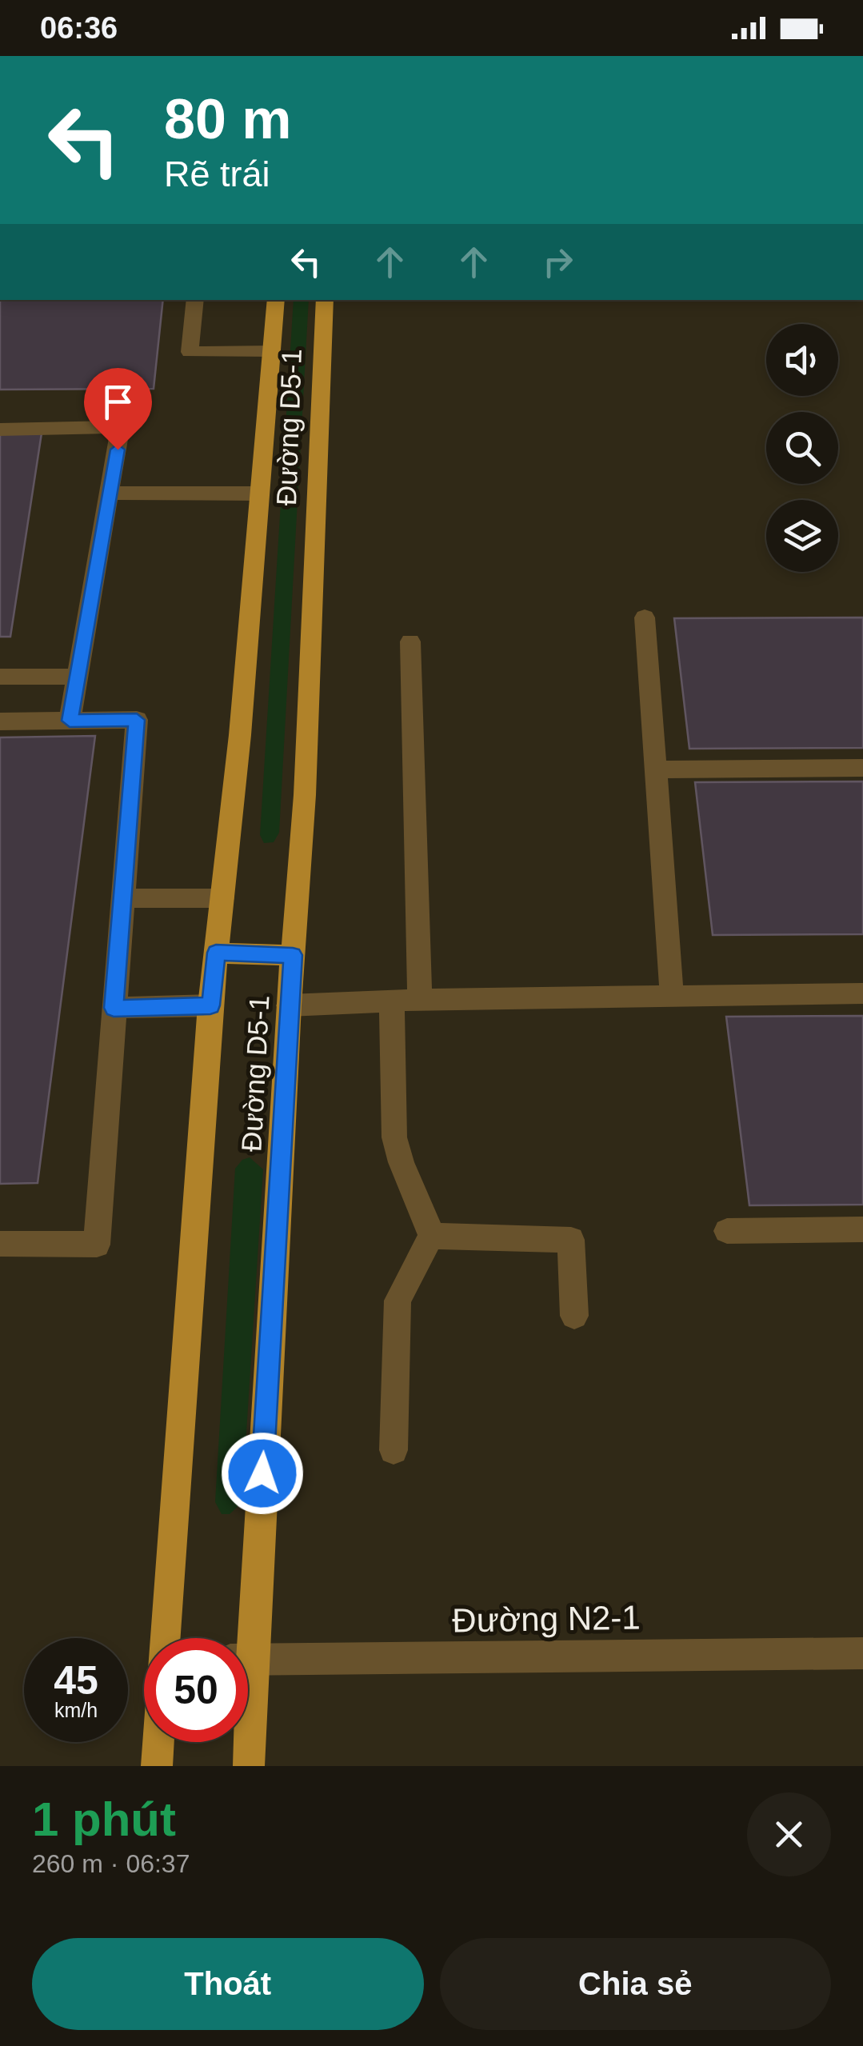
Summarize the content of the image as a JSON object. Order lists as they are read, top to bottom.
{
  "streets": {
    "main road": ["Đường D5-1"],
    "street": ["Đường N2-1"]
  },
  "page": {
    "status": "06:36",
    "turn": ["80 m", "Rẽ trái"],
    "speed": "45 km/h",
    "limit": "50",
    "heading": ["1 phút", "260 m · 06:37"],
    "buttons": ["Thoát", "Chia sẻ"]
  }
}
